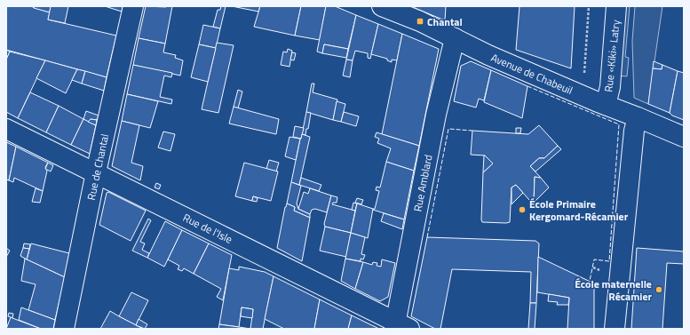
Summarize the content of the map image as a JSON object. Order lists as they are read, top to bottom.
{
  "streets": {
    "street": [
      "Rue «Kiki» Latry",
      "Avenue de Chabeuil",
      "Rue de Chantal",
      "Rue Amblard",
      "Rue de l'Isle"
    ]
  },
  "crossings": [
    ["Rue «Kiki» Latry", "Avenue de Chabeuil"],
    ["Avenue de Chabeuil", "Rue Amblard"],
    ["Rue de Chantal", "Rue de l'Isle"],
    ["Rue Amblard", "Rue de l'Isle"]
  ],
  "places": {
    "transit": ["Chantal"],
    "other": ["École Primaire Kergomard-Récamier", "École maternelle Récamier"]
  }
}
